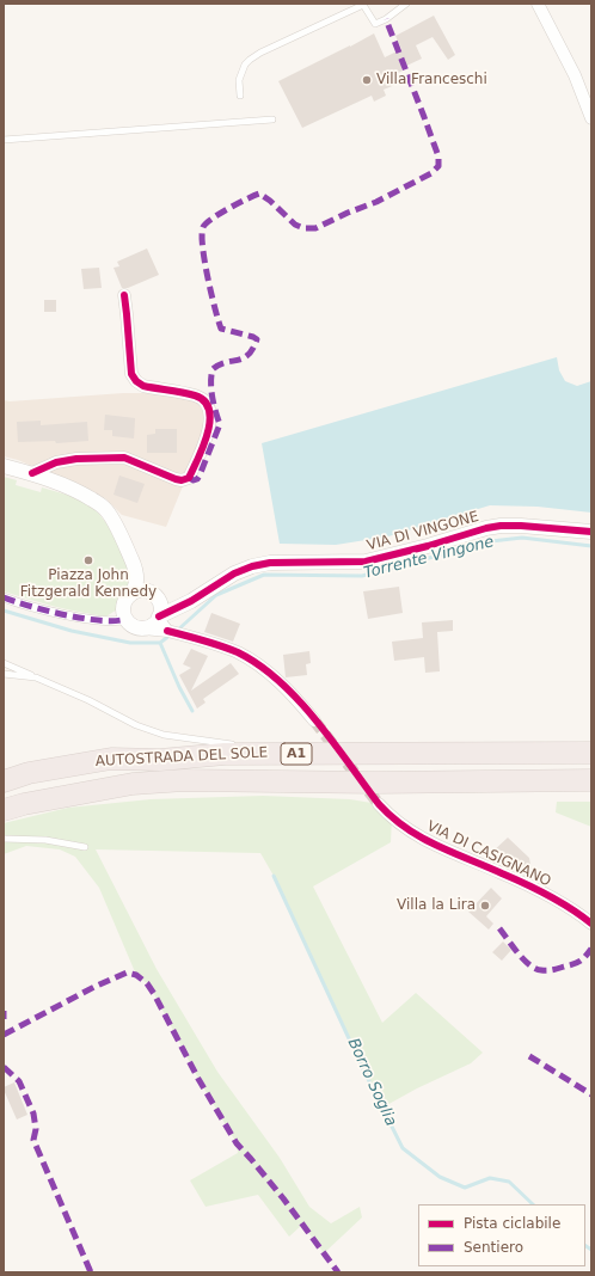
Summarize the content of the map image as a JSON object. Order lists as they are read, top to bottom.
{
  "streets": {
    "highway": ["A1", "AUTOSTRADA DEL SOLE"],
    "street": ["VIA DI VINGONE", "VIA DI CASIGNANO"]
  },
  "water": ["Torrente Vingone", "Borro Soglia"],
  "places": ["Villa Franceschi", "Piazza John Fitzgerald Kennedy", "Villa la Lira"],
  "legend": ["Pista ciclabile", "Sentiero"]
}
